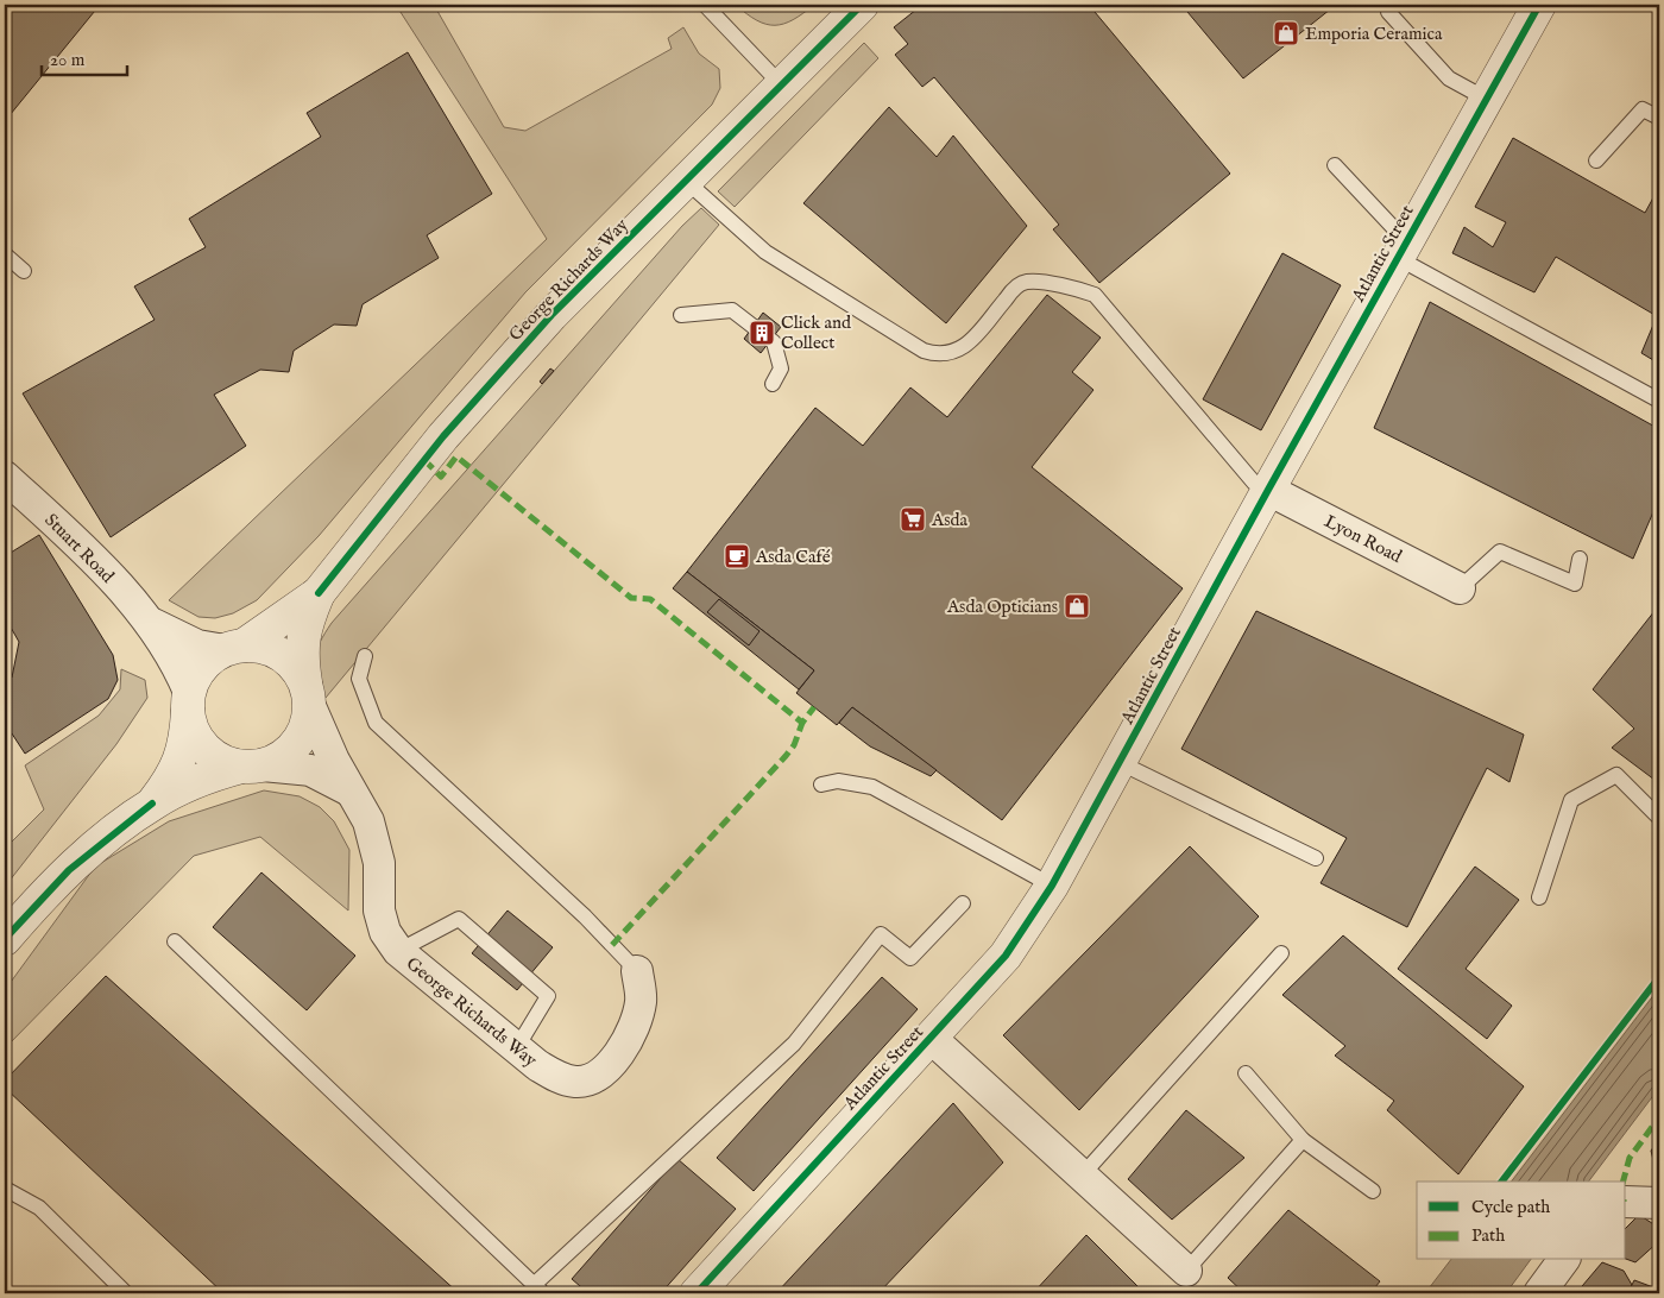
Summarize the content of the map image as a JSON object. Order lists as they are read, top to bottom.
{
  "streets": {
    "street": [
      "Atlantic Street",
      "George Richards Way",
      "Lyon Road",
      "Stuart Road"
    ]
  },
  "crossings": [
    ["Atlantic Street", "Lyon Road"],
    ["George Richards Way", "Stuart Road"]
  ],
  "places": {
    "shop": ["Emporia Ceramica", "Asda Opticians"],
    "building": ["Click and Collect"],
    "supermarket": ["Asda"],
    "cafe": ["Asda Café"]
  },
  "legend": ["Cycle path", "Path"],
  "scale_bar": "20 m"
}
